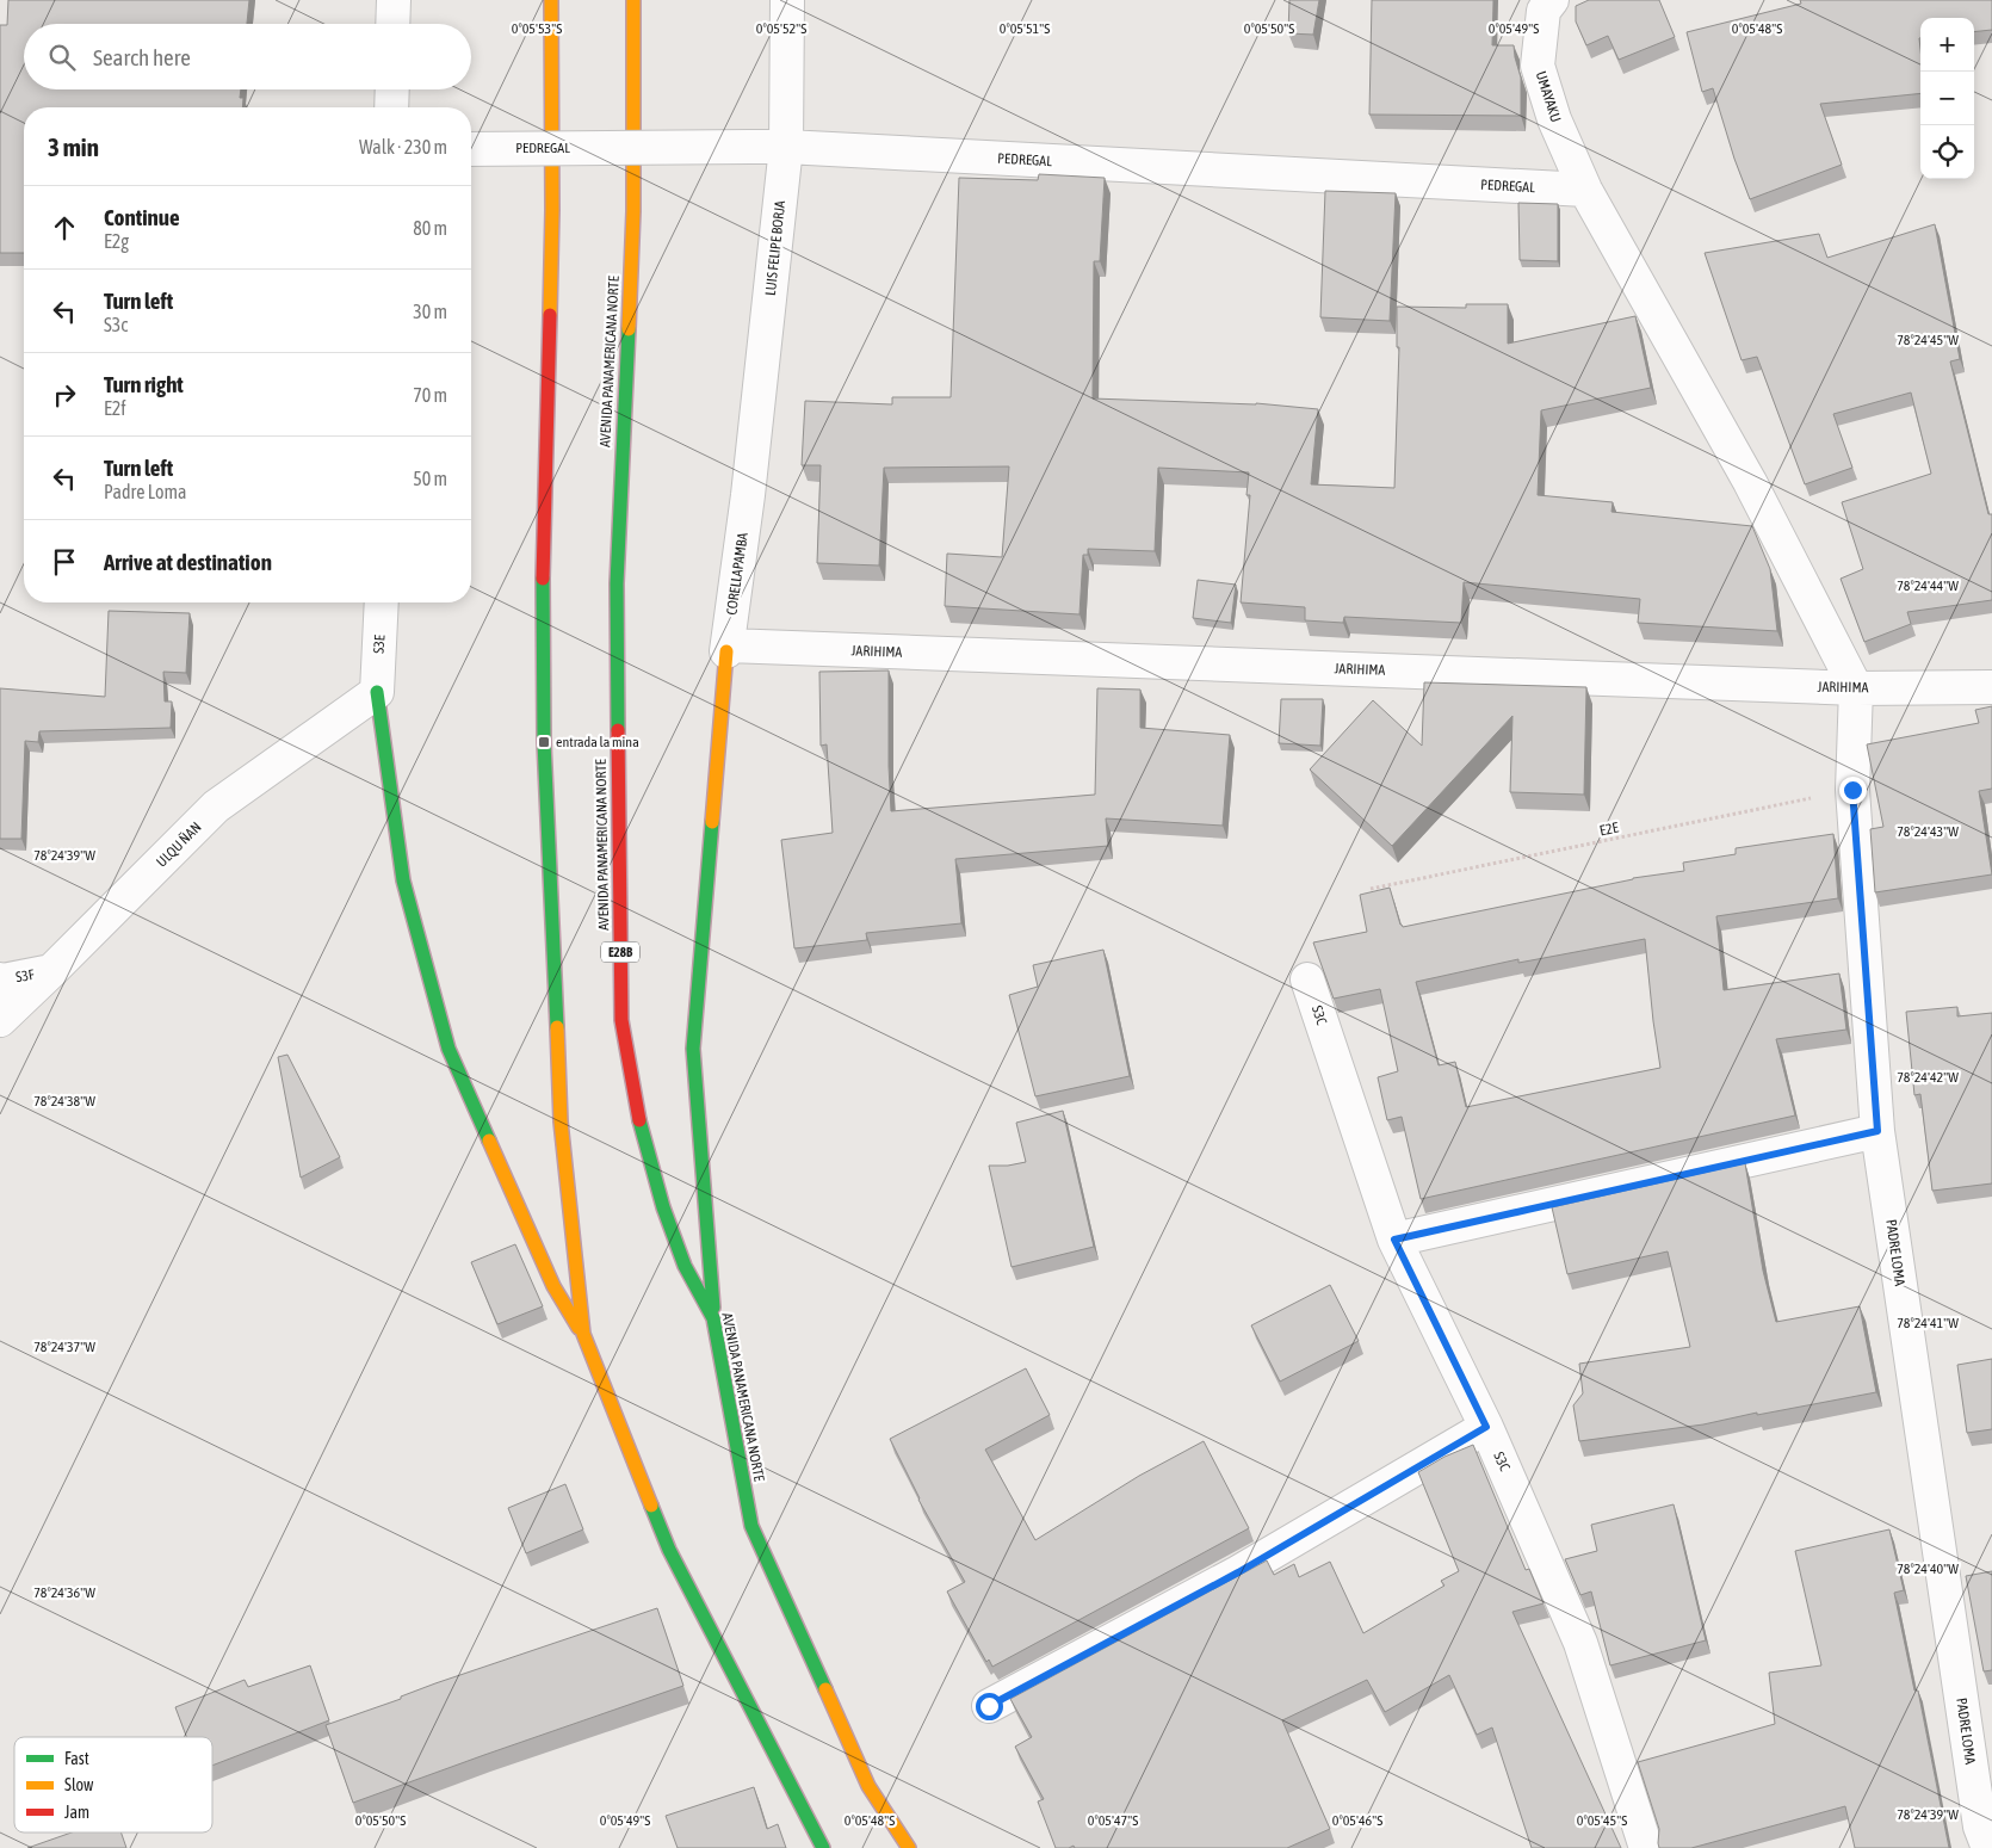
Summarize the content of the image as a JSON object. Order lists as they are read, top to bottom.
{
  "streets": {
    "highway": ["AVENIDA PANAMERICANA NORTE", "E28B"],
    "street": [
      "UMAYAKU",
      "PEDREGAL",
      "LUIS FELIPE BORJA",
      "CORELLAPAMBA",
      "S3E",
      "JARIHIMA",
      "ULQU ÑAN",
      "S3F",
      "S3C",
      "PADRE LOMA"
    ],
    "path": ["E2E"]
  },
  "crossings": [
    ["UMAYAKU", "PEDREGAL"],
    ["UMAYAKU", "JARIHIMA"],
    ["UMAYAKU", "PADRE LOMA"],
    ["PEDREGAL", "LUIS FELIPE BORJA"],
    ["LUIS FELIPE BORJA", "CORELLAPAMBA"],
    ["CORELLAPAMBA", "JARIHIMA"],
    ["S3E", "ULQU ÑAN"],
    ["JARIHIMA", "PADRE LOMA"],
    ["E2E", "PADRE LOMA"],
    ["ULQU ÑAN", "S3F"]
  ],
  "places": {
    "transit": ["entrada la mina"]
  },
  "legend": ["Fast", "Slow", "Jam"],
  "page": {
    "map_buttons": ["+", "−"],
    "search": "Search here",
    "heading": ["3 min", "Walk · 230 m"],
    "list": [
      ["Continue", "E2g", "80 m"],
      ["Turn left", "S3c", "30 m"],
      ["Turn right", "E2f", "70 m"],
      ["Turn left", "Padre Loma", "50 m"],
      "Arrive at destination"
    ]
  },
  "coordinates": [
    "0°05'53\"S",
    "0°05'52\"S",
    "0°05'51\"S",
    "0°05'50\"S",
    "0°05'49\"S",
    "0°05'48\"S",
    "78°24'45\"W",
    "78°24'44\"W",
    "78°24'43\"W",
    "78°24'39\"W",
    "78°24'42\"W",
    "78°24'38\"W",
    "78°24'41\"W",
    "78°24'37\"W",
    "78°24'40\"W",
    "78°24'36\"W",
    "0°05'47\"S",
    "0°05'46\"S",
    "0°05'45\"S"
  ]
}
